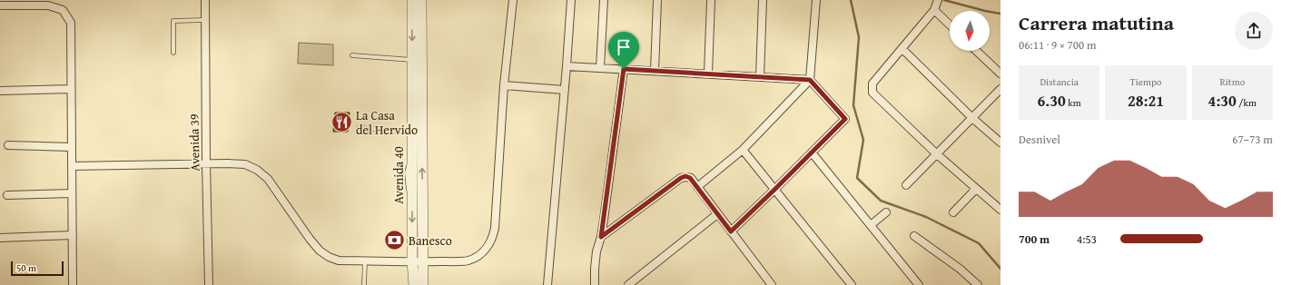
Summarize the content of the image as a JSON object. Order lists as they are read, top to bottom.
{
  "streets": {
    "street": ["Avenida 39", "Avenida 40"]
  },
  "places": {
    "restaurant": ["La Casa del Hervido"],
    "bank": ["Banesco"]
  },
  "scale_bar": "50 m",
  "north": "bottom",
  "page": {
    "heading": ["Carrera matutina", "06:11 · 9 × 700 m"],
    "stats": [
      ["Distancia", "6.30 km"],
      ["Tiempo", "28:21"],
      ["Ritmo", "4:30 /km"]
    ],
    "chart": ["Desnivel", "67–73 m"],
    "list": [
      {
        "name": "700 m",
        "note": "4:53"
      }
    ],
    "scale": "50 m"
  }
}
